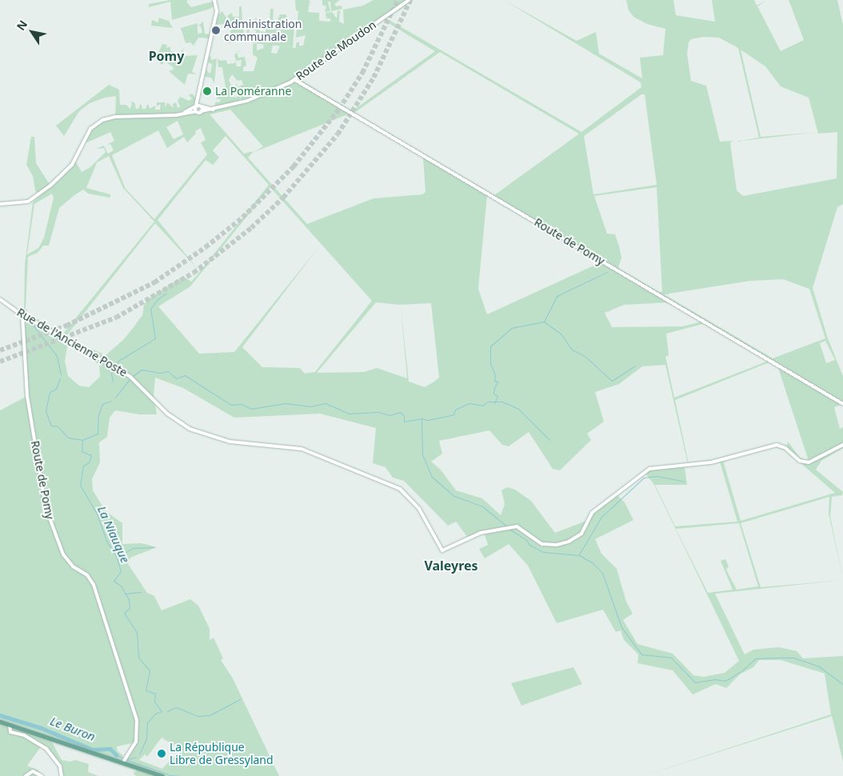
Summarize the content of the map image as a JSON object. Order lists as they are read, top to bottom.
{
  "streets": {
    "street": ["Route de Moudon", "Route de Pomy", "Rue de l'Ancienne Poste"]
  },
  "crossings": [
    ["Route de Moudon", "Route de Pomy"],
    ["Route de Pomy", "Rue de l'Ancienne Poste"]
  ],
  "districts": ["Pomy", "Valeyres"],
  "water": ["La Niauque", "Le Buron"],
  "places": ["Administration communale", "La Poméranne", "La République Libre de Gressyland"],
  "north": "top left"
}
